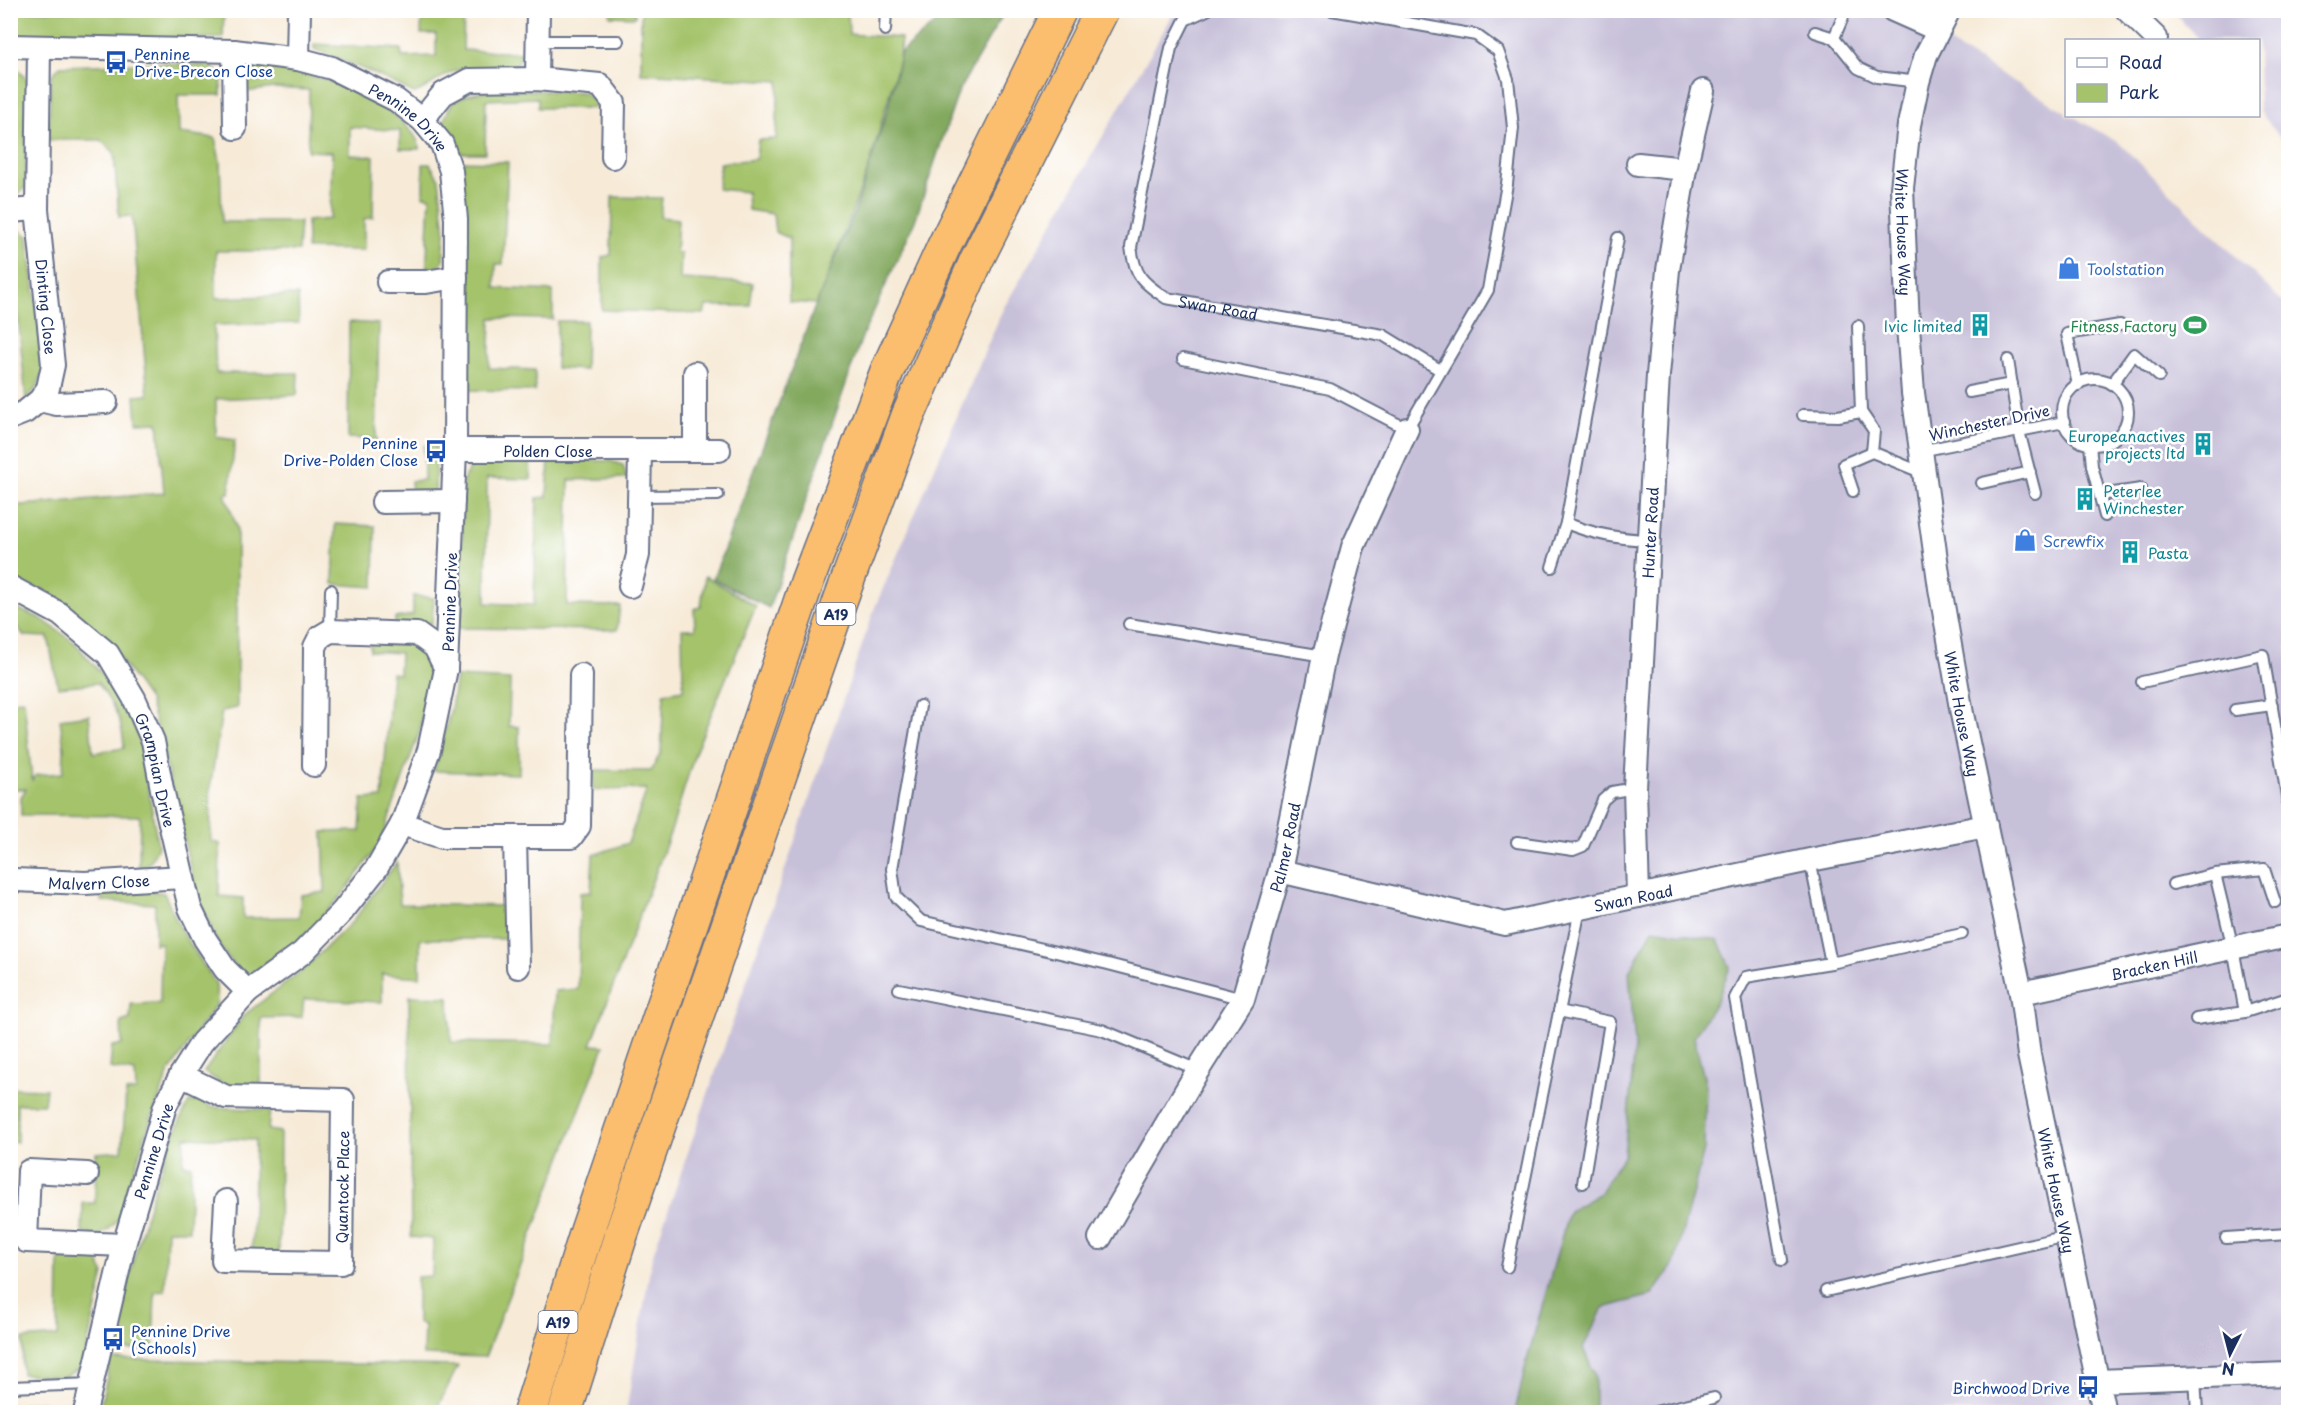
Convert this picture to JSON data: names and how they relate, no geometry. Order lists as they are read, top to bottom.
{
  "streets": {
    "highway": ["A19"],
    "street": [
      "Pennine Drive",
      "White House Way",
      "Dinting Close",
      "Swan Road",
      "Polden Close",
      "Hunter Road",
      "Grampian Drive",
      "Palmer Road",
      "Malvern Close",
      "Bracken Hill",
      "Quantock Place"
    ],
    "lane": ["Winchester Drive"]
  },
  "crossings": [
    ["Pennine Drive", "Dinting Close"],
    ["Pennine Drive", "Polden Close"],
    ["Pennine Drive", "Grampian Drive"],
    ["Pennine Drive", "Quantock Place"],
    ["White House Way", "Swan Road"],
    ["White House Way", "Winchester Drive"],
    ["White House Way", "Bracken Hill"],
    ["Swan Road", "Hunter Road"],
    ["Swan Road", "Palmer Road"],
    ["Grampian Drive", "Malvern Close"]
  ],
  "places": {
    "bus stop": [
      "Pennine Drive-Brecon Close",
      "Pennine Drive-Polden Close",
      "Pennine Drive (Schools)",
      "Birchwood Drive"
    ],
    "shop": ["Toolstation", "Screwfix"],
    "building": [
      "Ivic limited",
      "Europeanactives projects ltd",
      "Peterlee Winchester",
      "Pasta"
    ],
    "sports": ["Fitness Factory"]
  },
  "legend": ["Road", "Park"],
  "north": "bottom"
}
